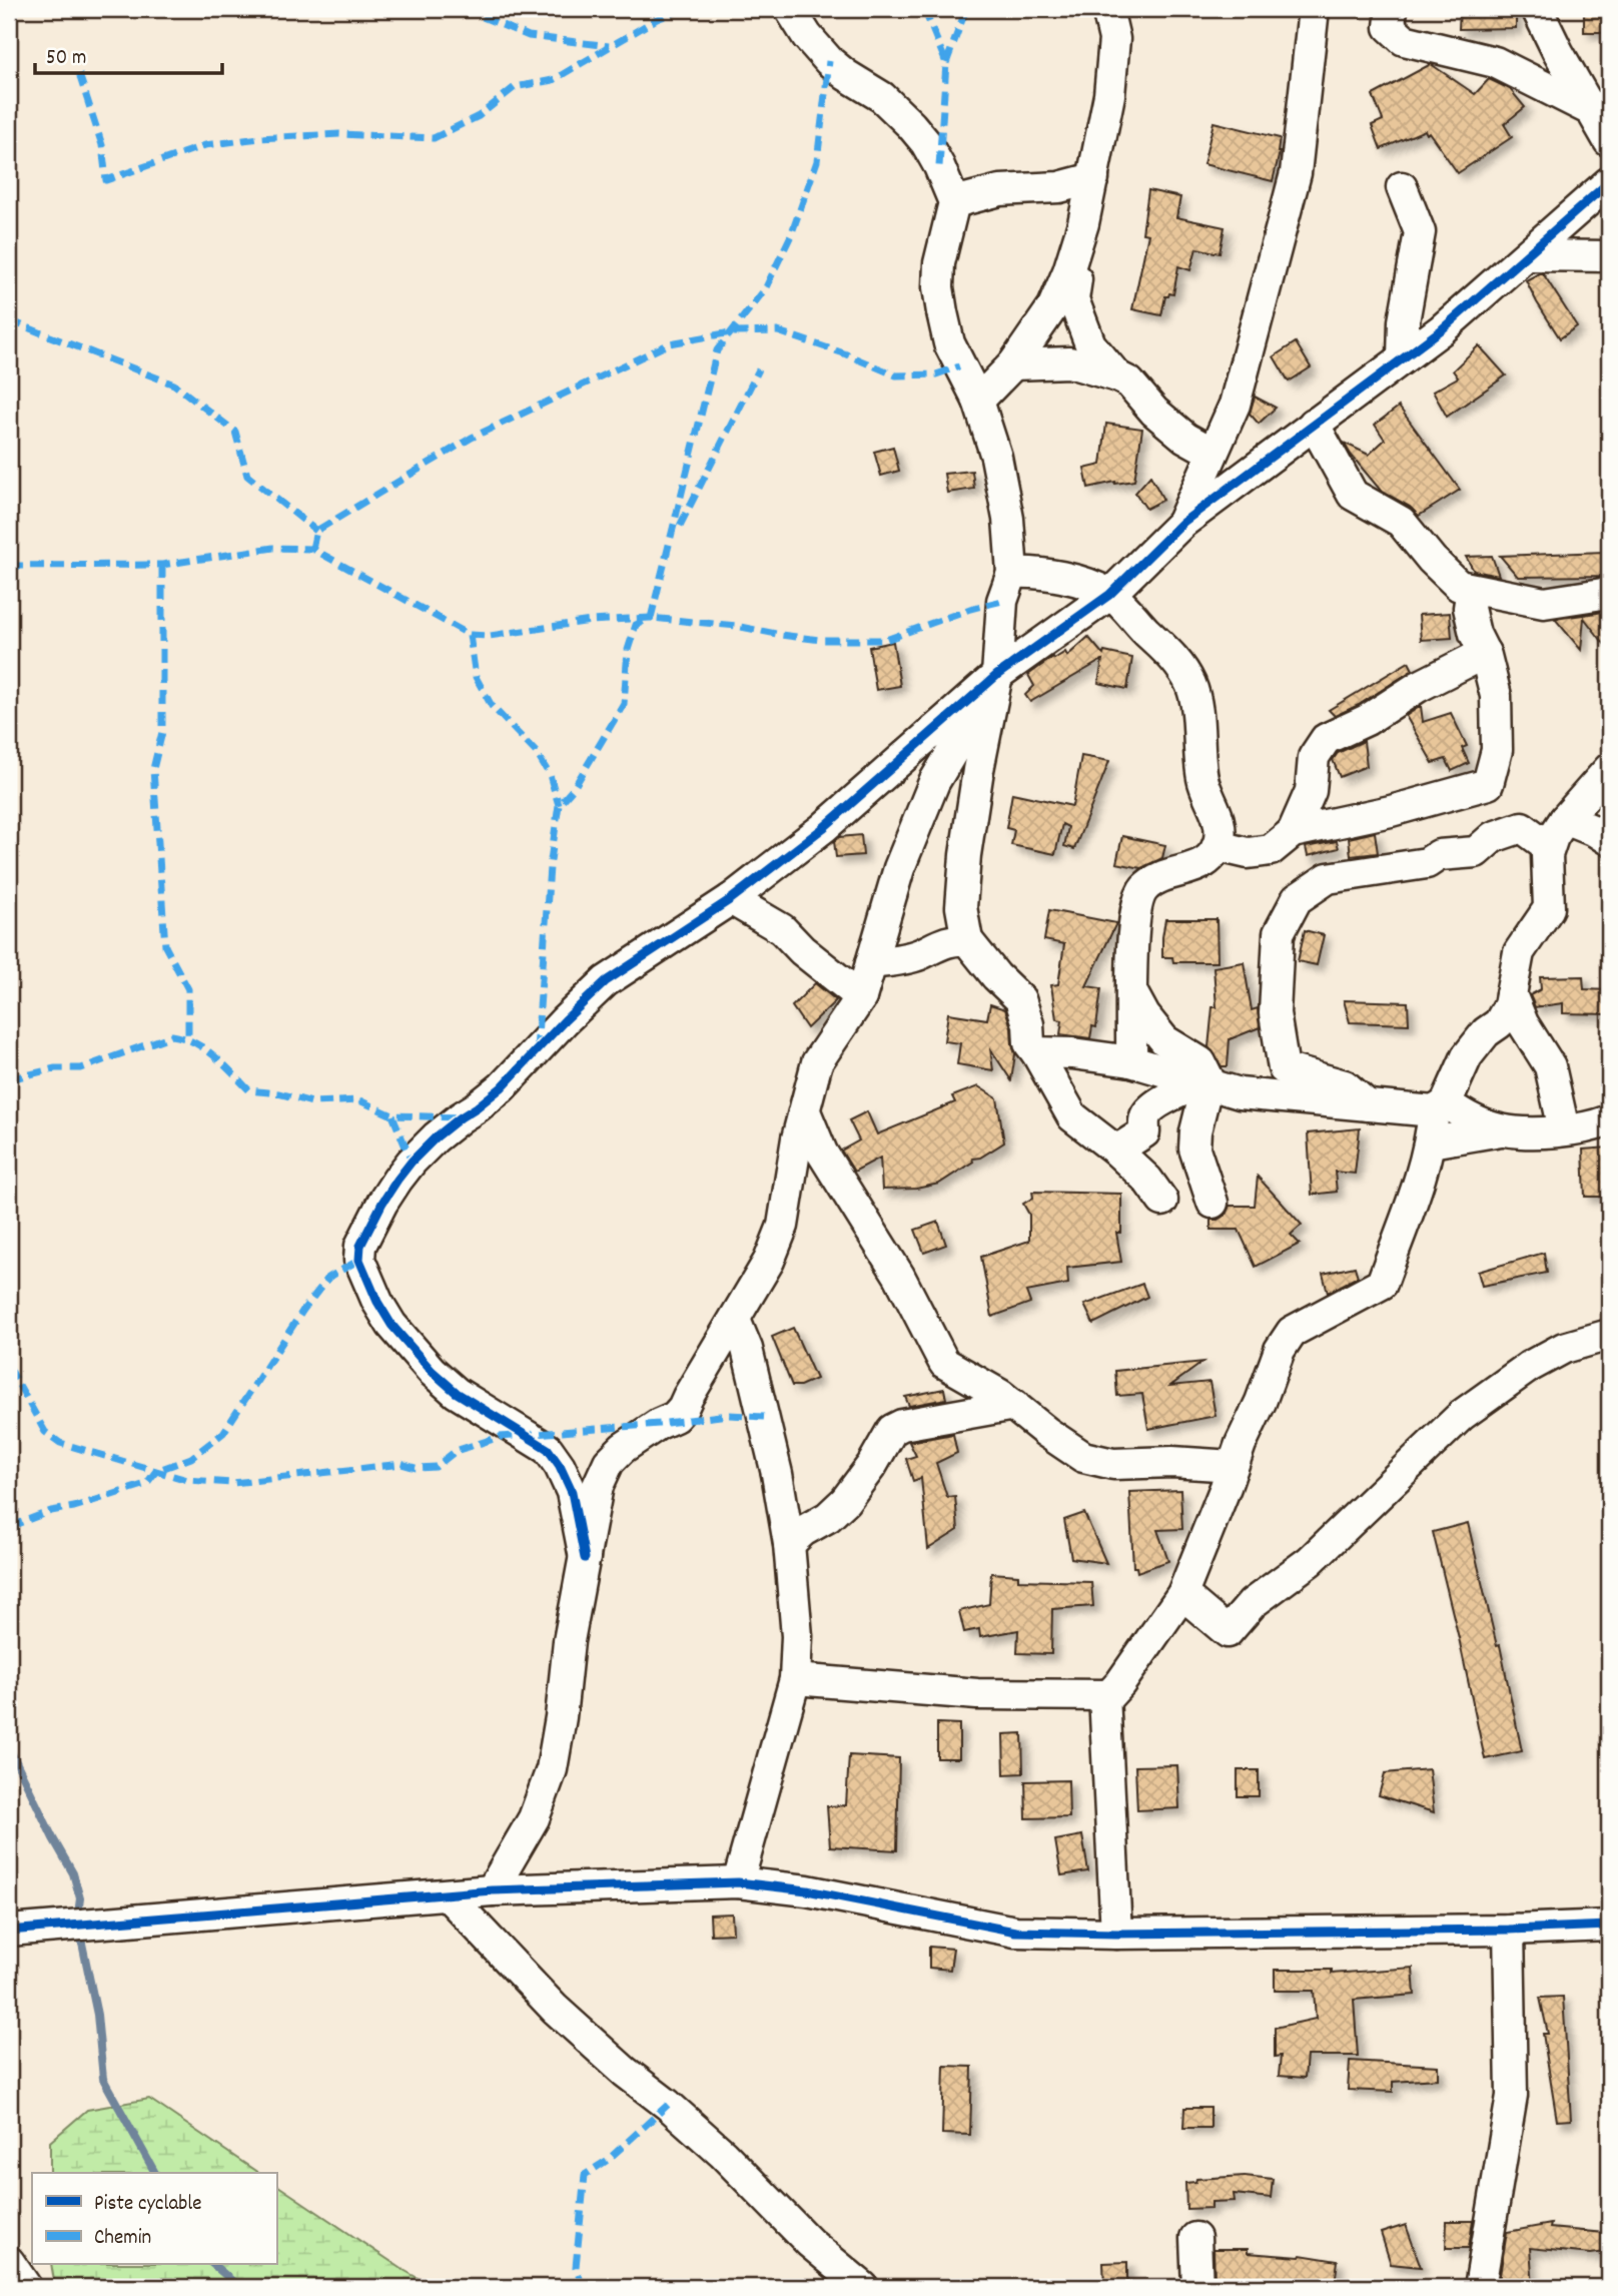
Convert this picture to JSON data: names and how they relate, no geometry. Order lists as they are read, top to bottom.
{
  "legend": ["Piste cyclable", "Chemin"],
  "scale_bar": "50 m"
}
